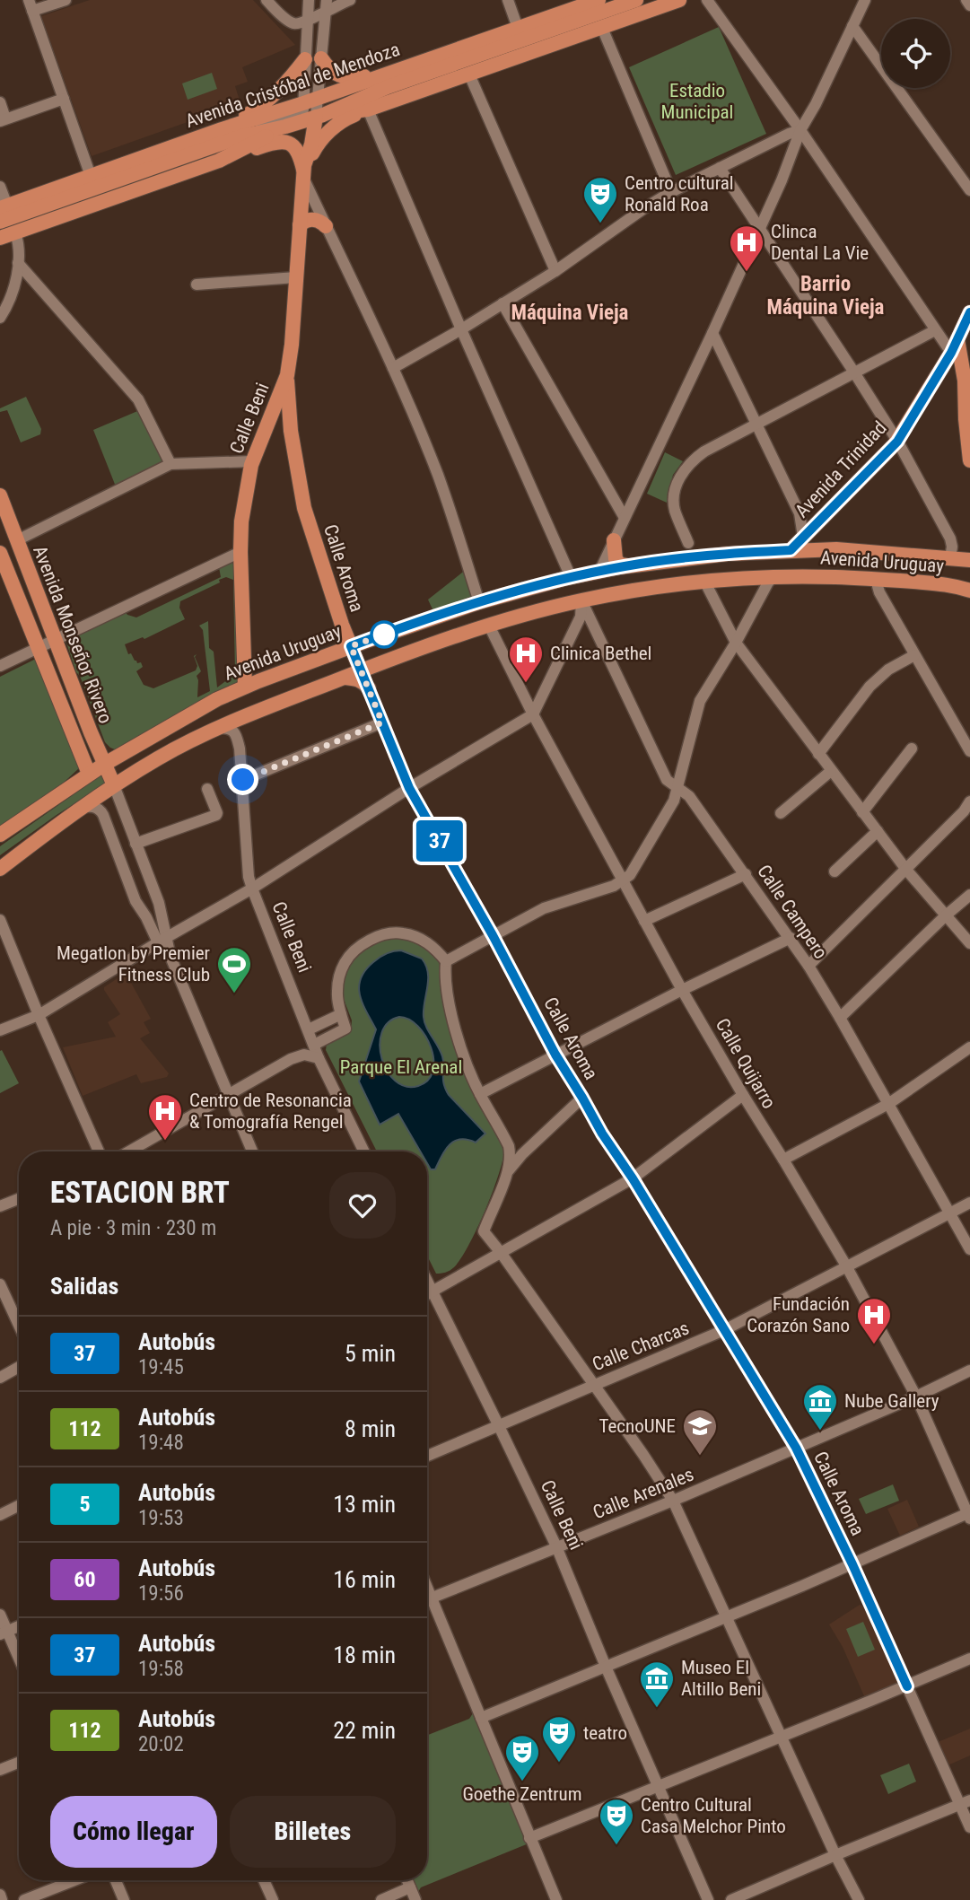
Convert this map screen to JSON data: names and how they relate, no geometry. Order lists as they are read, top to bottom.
{
  "streets": {
    "main road": [
      "Avenida Cristóbal de Mendoza",
      "Calle Beni",
      "Avenida Trinidad",
      "Avenida Uruguay",
      "Calle Aroma",
      "Avenida Monseñor Rivero"
    ],
    "street": [
      "Calle Campero",
      "Calle Quijarro",
      "Calle Charcas",
      "Calle Arenales"
    ]
  },
  "crossings": [
    ["Avenida Cristóbal de Mendoza", "Calle Beni"],
    ["Calle Beni", "Avenida Uruguay"],
    ["Calle Beni", "Calle Aroma"],
    ["Calle Beni", "Calle Charcas"],
    ["Calle Beni", "Calle Arenales"],
    ["Avenida Trinidad", "Avenida Uruguay"],
    ["Avenida Uruguay", "Calle Aroma"],
    ["Avenida Uruguay", "Avenida Monseñor Rivero"],
    ["Avenida Uruguay", "Calle Campero"],
    ["Avenida Uruguay", "Calle Quijarro"],
    ["Calle Aroma", "Calle Charcas"],
    ["Calle Aroma", "Calle Arenales"],
    ["Calle Campero", "Calle Charcas"],
    ["Calle Quijarro", "Calle Charcas"],
    ["Calle Quijarro", "Calle Arenales"]
  ],
  "districts": ["Barrio Máquina Vieja", "Máquina Vieja"],
  "parks": ["Estadio Municipal", "Parque El Arenal"],
  "places": {
    "theatre": [
      "Centro cultural Ronald Roa",
      "teatro",
      "Goethe Zentrum",
      "Centro Cultural Casa Melchor Pinto"
    ],
    "hospital": [
      "Clinca Dental La Vie",
      "Clinica Bethel",
      "Centro de Resonancia & Tomografía Rengel",
      "Fundación Corazón Sano"
    ],
    "sports": ["Megatlon by Premier Fitness Club"],
    "museum": ["Nube Gallery", "Museo El Altillo Beni"],
    "school or university": ["TecnoUNE"]
  },
  "lines": ["bus line 37"],
  "page": {
    "on_map": "37",
    "heading": [
      ["ESTACION BRT", "A pie · 3 min · 230 m"],
      "Salidas"
    ],
    "list": [
      {
        "mark": "37",
        "name": "Autobús",
        "note": "19:45",
        "value": "5 min"
      },
      {
        "mark": "112",
        "name": "Autobús",
        "note": "19:48",
        "value": "8 min"
      },
      {
        "mark": "5",
        "name": "Autobús",
        "note": "19:53",
        "value": "13 min"
      },
      {
        "mark": "60",
        "name": "Autobús",
        "note": "19:56",
        "value": "16 min"
      },
      {
        "mark": "37",
        "name": "Autobús",
        "note": "19:58",
        "value": "18 min"
      },
      {
        "mark": "112",
        "name": "Autobús",
        "note": "20:02",
        "value": "22 min"
      }
    ],
    "buttons": ["Cómo llegar", "Billetes"]
  }
}
